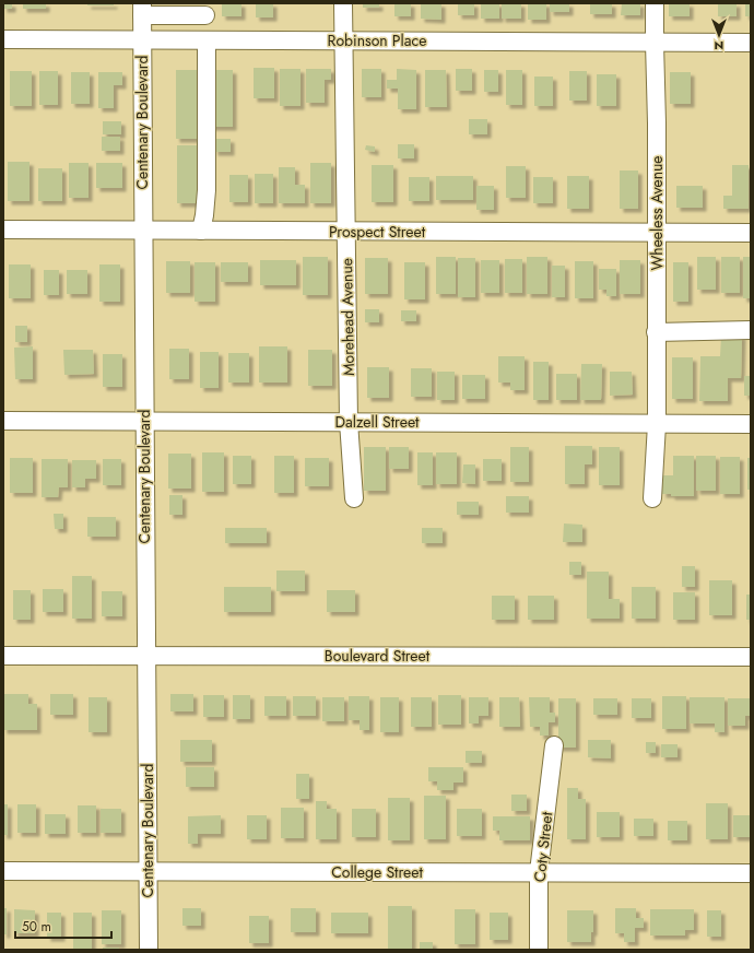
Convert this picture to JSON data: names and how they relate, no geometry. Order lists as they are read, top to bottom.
{
  "streets": {
    "street": [
      "Robinson Place",
      "Centenary Boulevard",
      "Wheeless Avenue",
      "Prospect Street",
      "Morehead Avenue",
      "Dalzell Street",
      "Boulevard Street",
      "Coty Street",
      "College Street"
    ]
  },
  "crossings": [
    ["Robinson Place", "Centenary Boulevard"],
    ["Robinson Place", "Wheeless Avenue"],
    ["Robinson Place", "Morehead Avenue"],
    ["Centenary Boulevard", "Prospect Street"],
    ["Centenary Boulevard", "Dalzell Street"],
    ["Centenary Boulevard", "Boulevard Street"],
    ["Centenary Boulevard", "College Street"],
    ["Wheeless Avenue", "Prospect Street"],
    ["Wheeless Avenue", "Dalzell Street"],
    ["Prospect Street", "Morehead Avenue"],
    ["Morehead Avenue", "Dalzell Street"],
    ["Coty Street", "College Street"]
  ],
  "scale_bar": "50 m",
  "north": "bottom"
}
